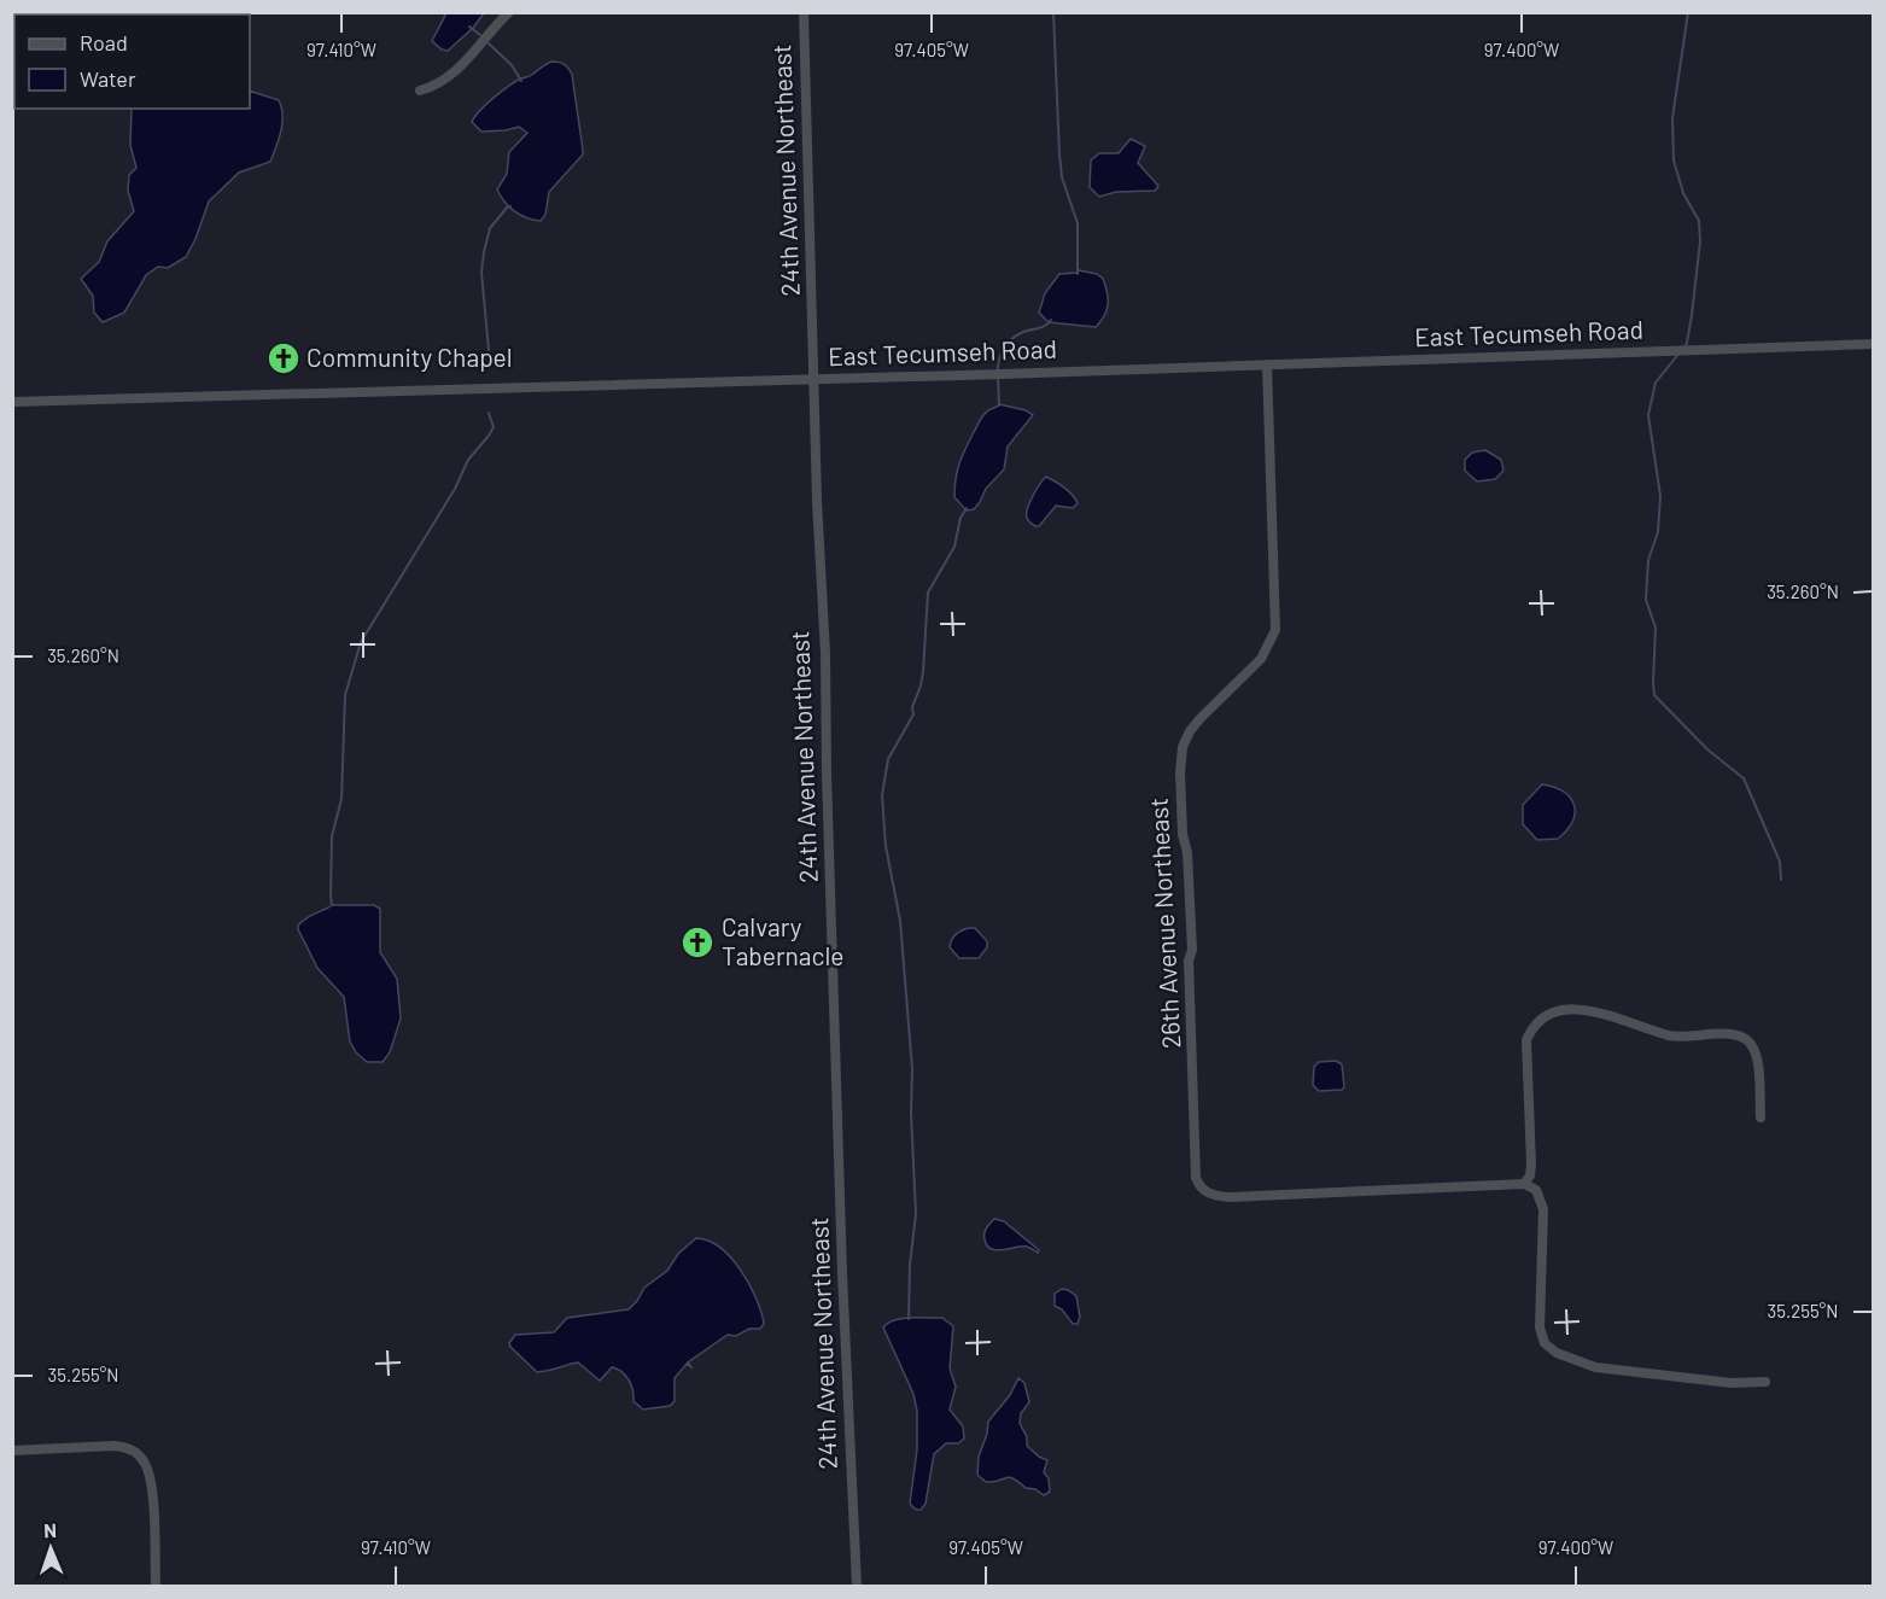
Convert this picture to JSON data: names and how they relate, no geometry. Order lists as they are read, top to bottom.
{
  "streets": {
    "street": ["24th Avenue Northeast", "East Tecumseh Road", "26th Avenue Northeast"]
  },
  "crossings": [
    ["24th Avenue Northeast", "East Tecumseh Road"],
    ["East Tecumseh Road", "26th Avenue Northeast"]
  ],
  "places": {
    "church": ["Community Chapel", "Calvary Tabernacle"]
  },
  "legend": ["Road", "Water"],
  "north": "top",
  "coordinates": [
    "97.410°W",
    "97.405°W",
    "97.400°W",
    "35.260°N",
    "35.255°N"
  ]
}
